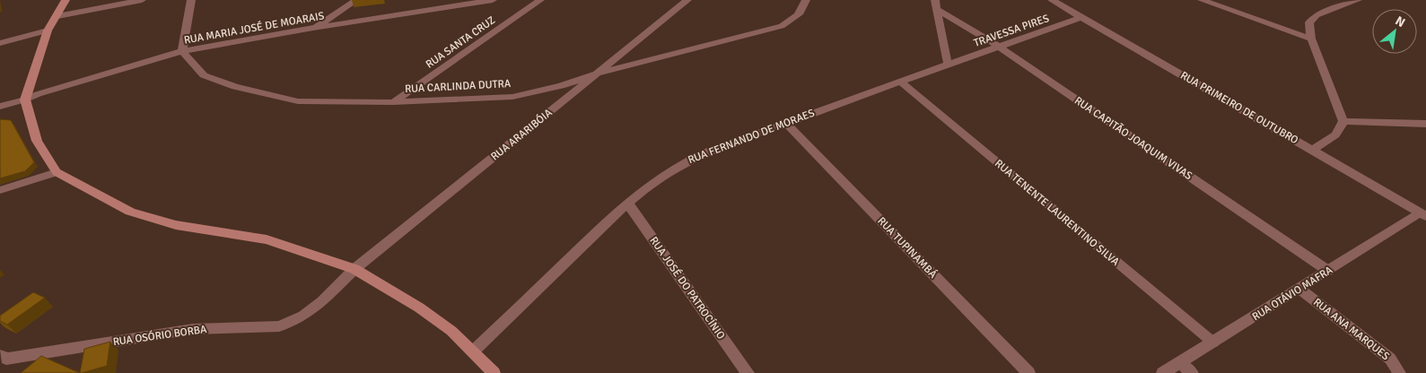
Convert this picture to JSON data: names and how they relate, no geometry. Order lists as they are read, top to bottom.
{
  "streets": {
    "street": [
      "RUA MARIA JOSÉ DE MOARAIS",
      "TRAVESSA PIRES",
      "RUA SANTA CRUZ",
      "RUA CARLINDA DUTRA",
      "RUA PRIMEIRO DE OUTUBRO",
      "RUA ARARIBÓIA",
      "RUA FERNANDO DE MORAES",
      "RUA CAPITÃO JOAQUIM VIVAS",
      "RUA TENENTE LAURENTINO SILVA",
      "RUA TUPINAMBÁ",
      "RUA JOSÉ DO PATROCÍNIO",
      "RUA OTÁVIO MAFRA",
      "RUA ANA MARQUES",
      "RUA OSÓRIO BORBA"
    ]
  },
  "crossings": [
    ["RUA MARIA JOSÉ DE MOARAIS", "RUA CARLINDA DUTRA"],
    ["TRAVESSA PIRES", "RUA PRIMEIRO DE OUTUBRO"],
    ["TRAVESSA PIRES", "RUA FERNANDO DE MORAES"],
    ["TRAVESSA PIRES", "RUA CAPITÃO JOAQUIM VIVAS"],
    ["RUA SANTA CRUZ", "RUA CARLINDA DUTRA"],
    ["RUA CARLINDA DUTRA", "RUA ARARIBÓIA"],
    ["RUA PRIMEIRO DE OUTUBRO", "RUA OTÁVIO MAFRA"],
    ["RUA ARARIBÓIA", "RUA OSÓRIO BORBA"],
    ["RUA FERNANDO DE MORAES", "RUA TENENTE LAURENTINO SILVA"],
    ["RUA FERNANDO DE MORAES", "RUA TUPINAMBÁ"],
    ["RUA FERNANDO DE MORAES", "RUA JOSÉ DO PATROCÍNIO"],
    ["RUA CAPITÃO JOAQUIM VIVAS", "RUA OTÁVIO MAFRA"],
    ["RUA TENENTE LAURENTINO SILVA", "RUA OTÁVIO MAFRA"],
    ["RUA OTÁVIO MAFRA", "RUA ANA MARQUES"]
  ],
  "north": "top right"
}
